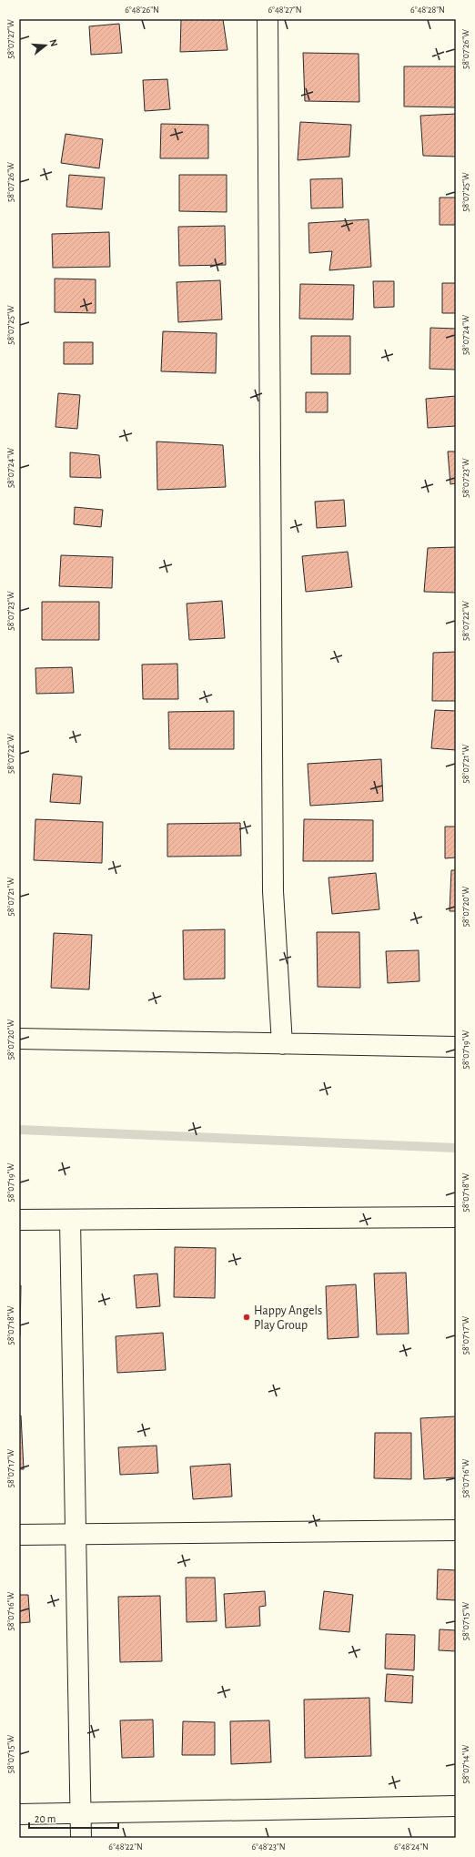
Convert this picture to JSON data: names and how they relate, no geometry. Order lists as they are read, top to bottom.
{
  "places": ["Happy Angels Play Group"],
  "scale_bar": "20 m",
  "north": "right",
  "coordinates": [
    "6°48'26\"N",
    "6°48'27\"N",
    "6°48'28\"N",
    "58°07'27\"W",
    "58°07'26\"W",
    "58°07'25\"W",
    "58°07'24\"W",
    "58°07'23\"W",
    "58°07'22\"W",
    "58°07'21\"W",
    "58°07'20\"W",
    "58°07'19\"W",
    "58°07'18\"W",
    "58°07'17\"W",
    "58°07'16\"W",
    "58°07'15\"W",
    "58°07'14\"W",
    "6°48'22\"N",
    "6°48'23\"N",
    "6°48'24\"N"
  ]
}
